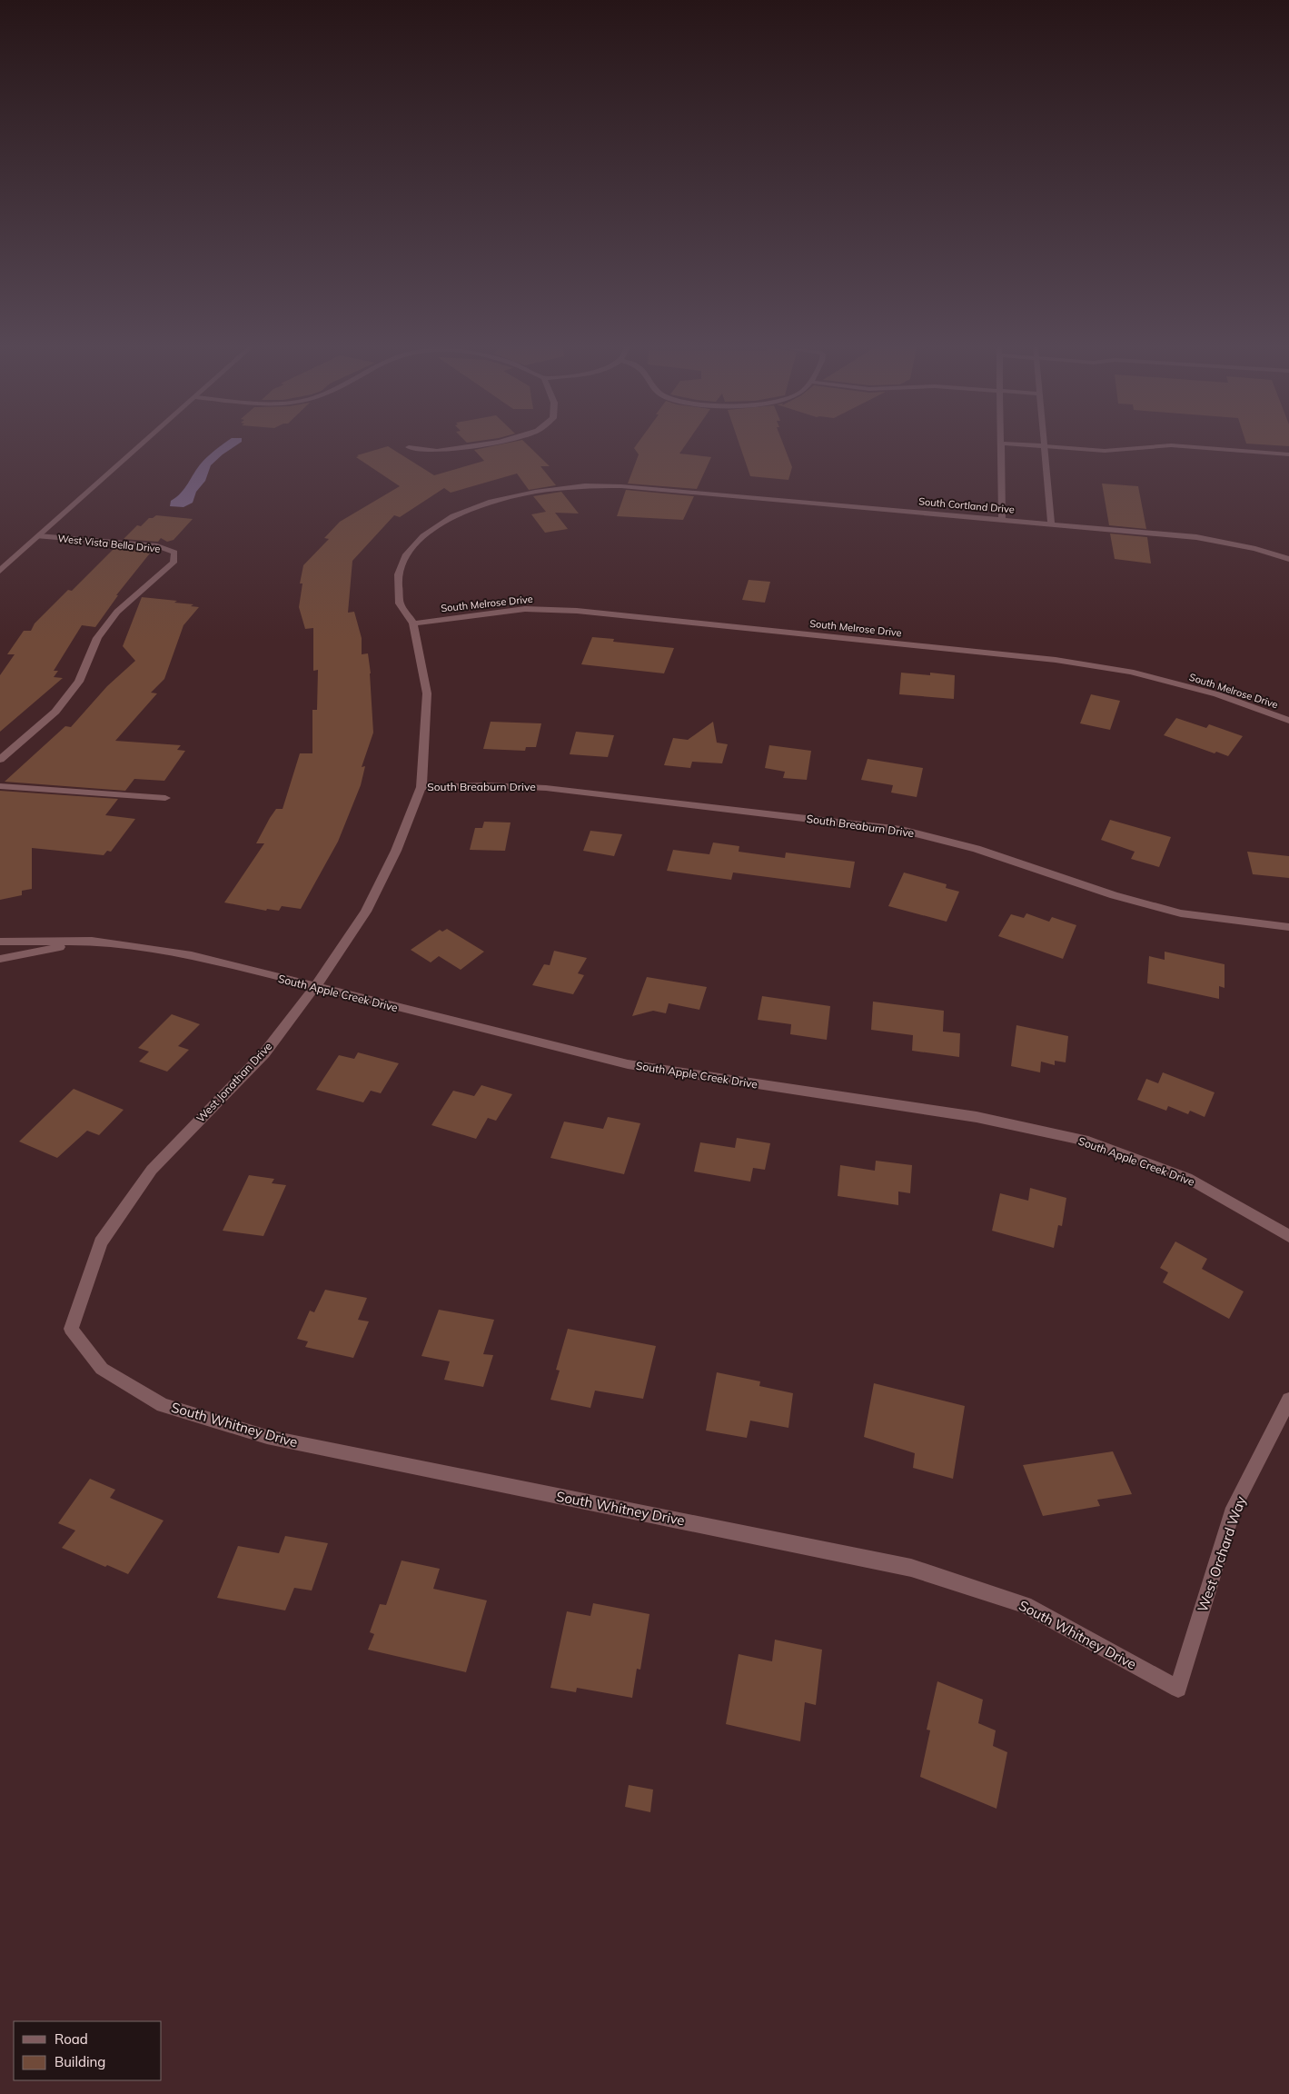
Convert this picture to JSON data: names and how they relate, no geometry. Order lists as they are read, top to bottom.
{
  "streets": {
    "street": [
      "South Cortland Drive",
      "West Vista Bella Drive",
      "South Melrose Drive",
      "South Breaburn Drive",
      "South Apple Creek Drive",
      "West Jonathan Drive",
      "South Whitney Drive",
      "West Orchard Way"
    ]
  },
  "crossings": [
    ["South Cortland Drive", "West Jonathan Drive"],
    ["South Melrose Drive", "West Jonathan Drive"],
    ["South Breaburn Drive", "West Jonathan Drive"],
    ["South Apple Creek Drive", "West Jonathan Drive"],
    ["West Jonathan Drive", "South Whitney Drive"],
    ["South Whitney Drive", "West Orchard Way"]
  ],
  "legend": ["Road", "Building"]
}
